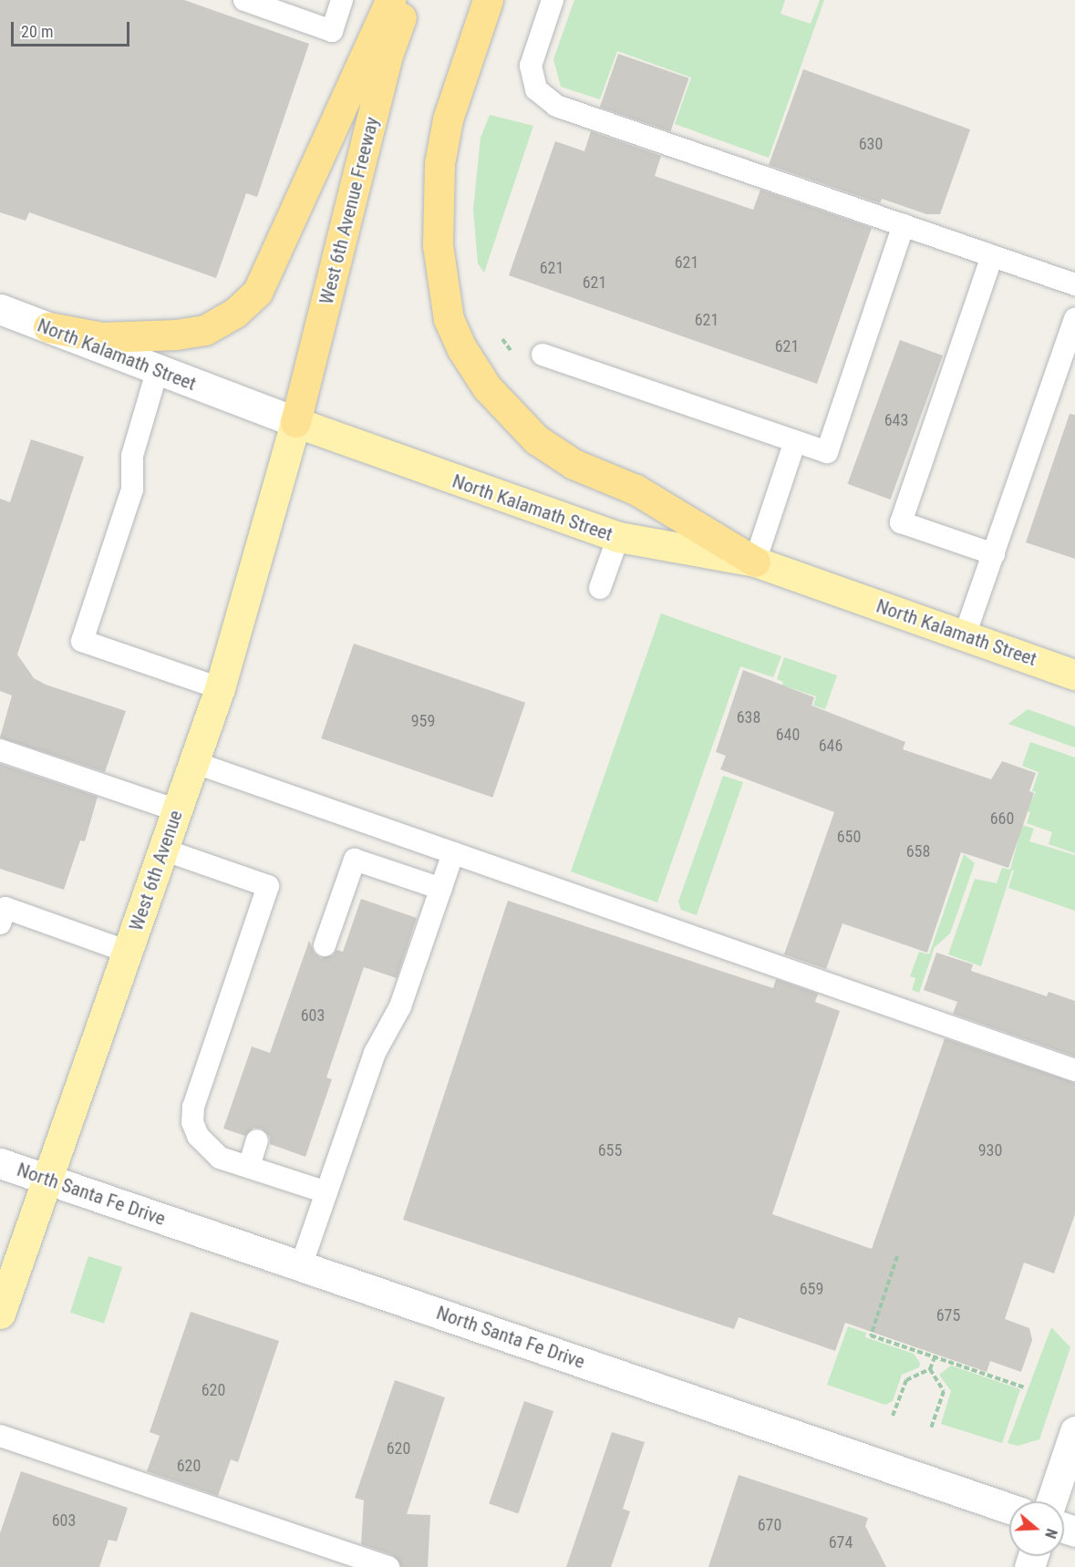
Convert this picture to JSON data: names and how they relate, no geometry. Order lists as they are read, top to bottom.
{
  "streets": {
    "highway": ["West 6th Avenue Freeway"],
    "main road": ["North Kalamath Street", "West 6th Avenue", "North Santa Fe Drive"]
  },
  "crossings": [
    ["West 6th Avenue Freeway", "North Kalamath Street"],
    ["West 6th Avenue Freeway", "West 6th Avenue"],
    ["North Kalamath Street", "West 6th Avenue"],
    ["West 6th Avenue", "North Santa Fe Drive"]
  ],
  "house_numbers": [
    "630",
    "621",
    "621",
    "621",
    "621",
    "621",
    "643",
    "638",
    "959",
    "640",
    "646",
    "660",
    "650",
    "658",
    "603",
    "655",
    "930",
    "659",
    "675",
    "620",
    "620",
    "620",
    "603",
    "670",
    "674"
  ],
  "scale_bar": "20 m",
  "north": "right"
}
